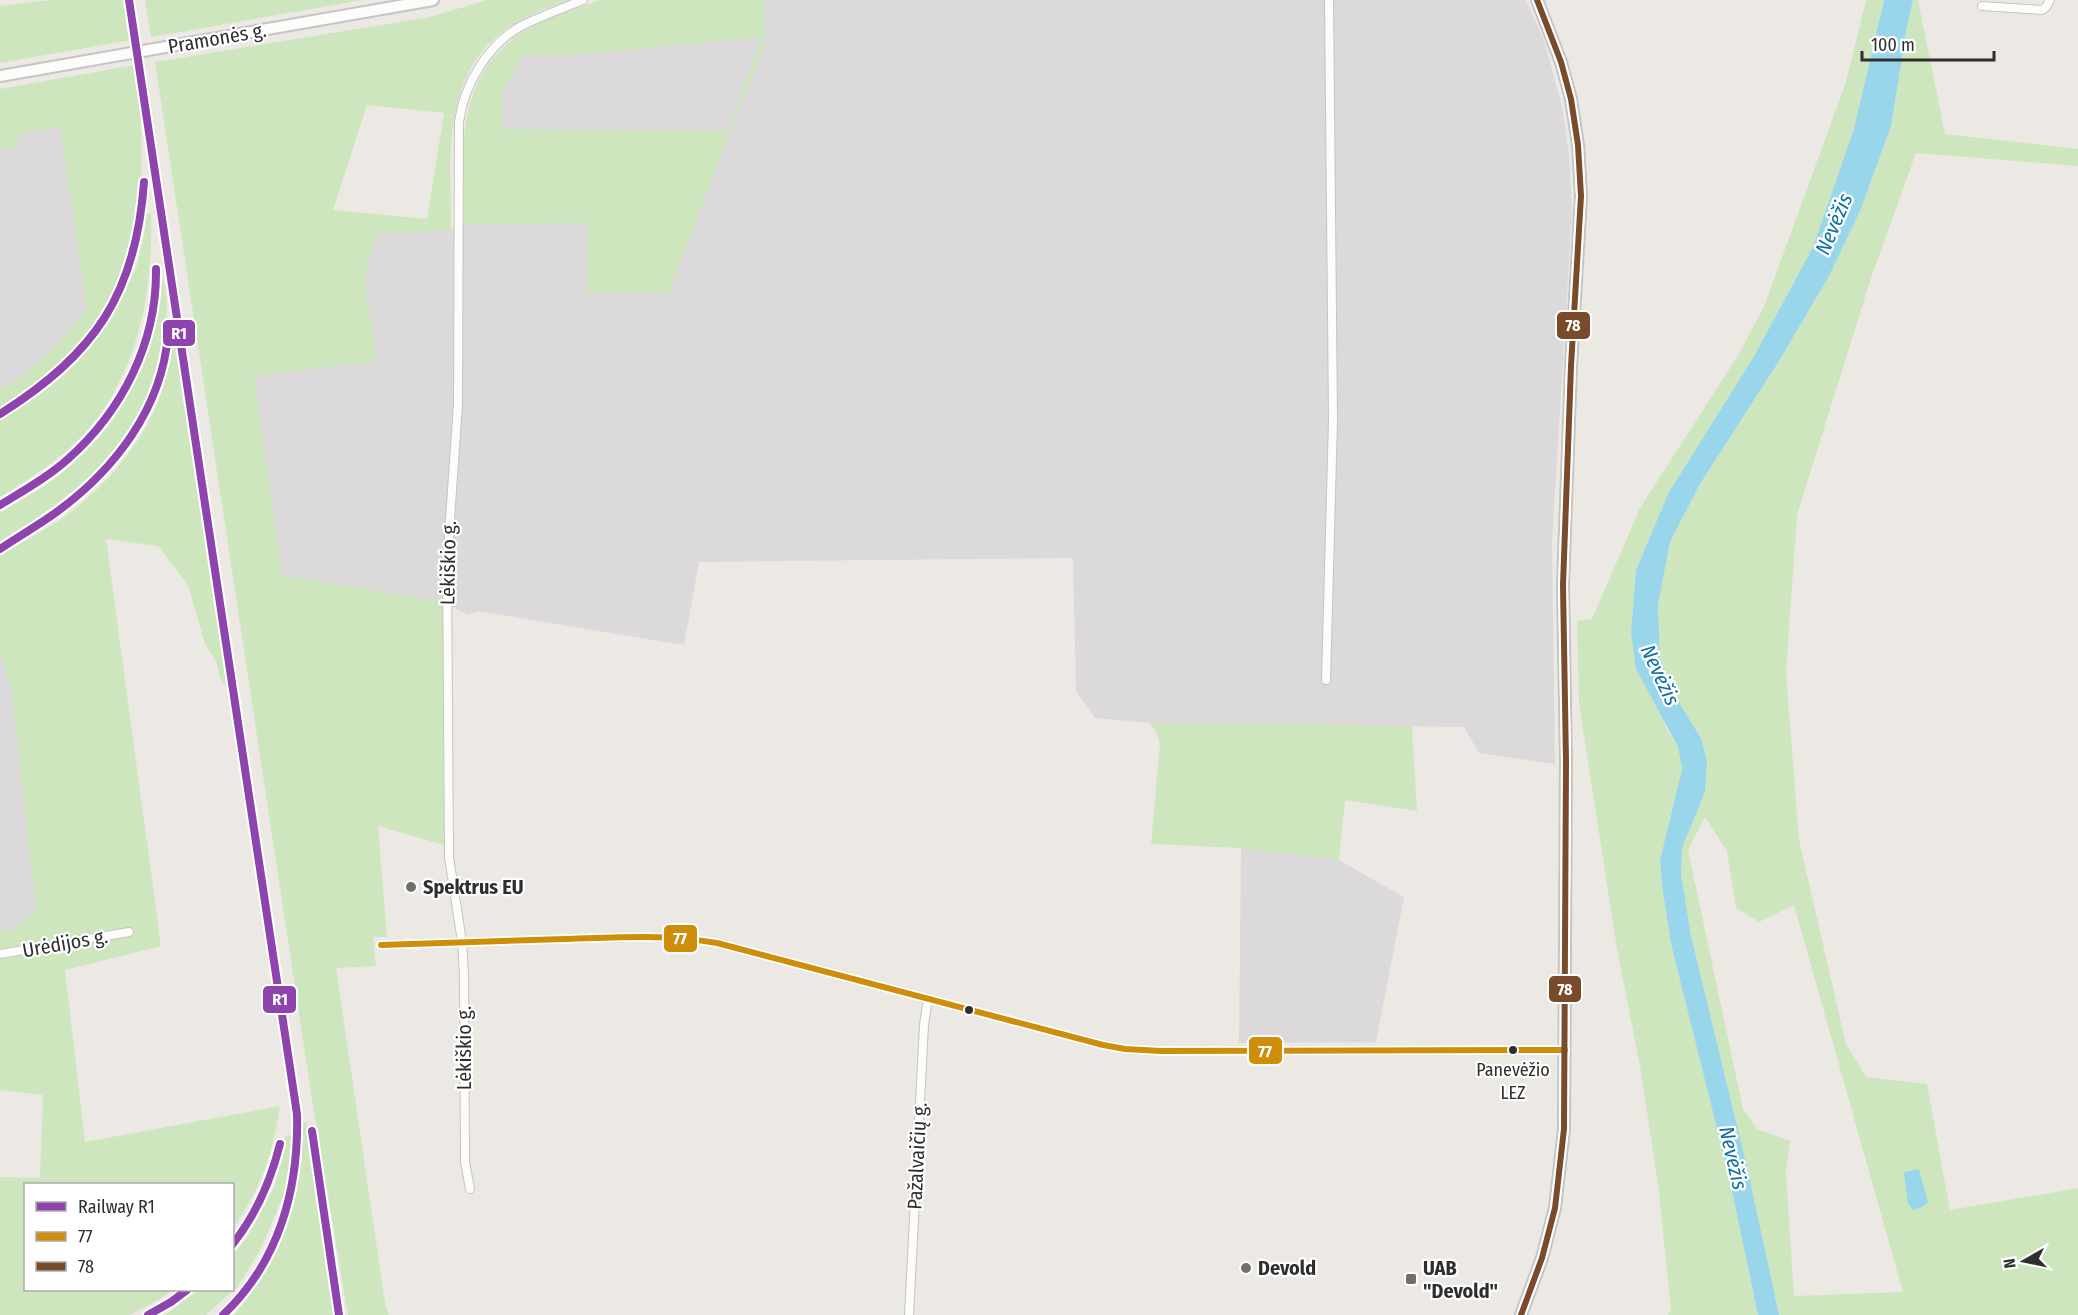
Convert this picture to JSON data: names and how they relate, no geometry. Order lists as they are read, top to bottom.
{
  "streets": {
    "street": [
      "Pramonės g.",
      "Lėkiškio g.",
      "Urėdijos g.",
      "Pažalvaičių g."
    ]
  },
  "water": ["Nevėžis"],
  "places": {
    "other": ["Spektrus EU", "Panevėžio LEZ", "Devold"],
    "transit": ["UAB \"Devold\""]
  },
  "lines": ["rail line R1", "transit line 78", "transit line 77"],
  "legend": ["Railway R1", "77", "78"],
  "scale_bar": "100 m",
  "north": "left"
}
